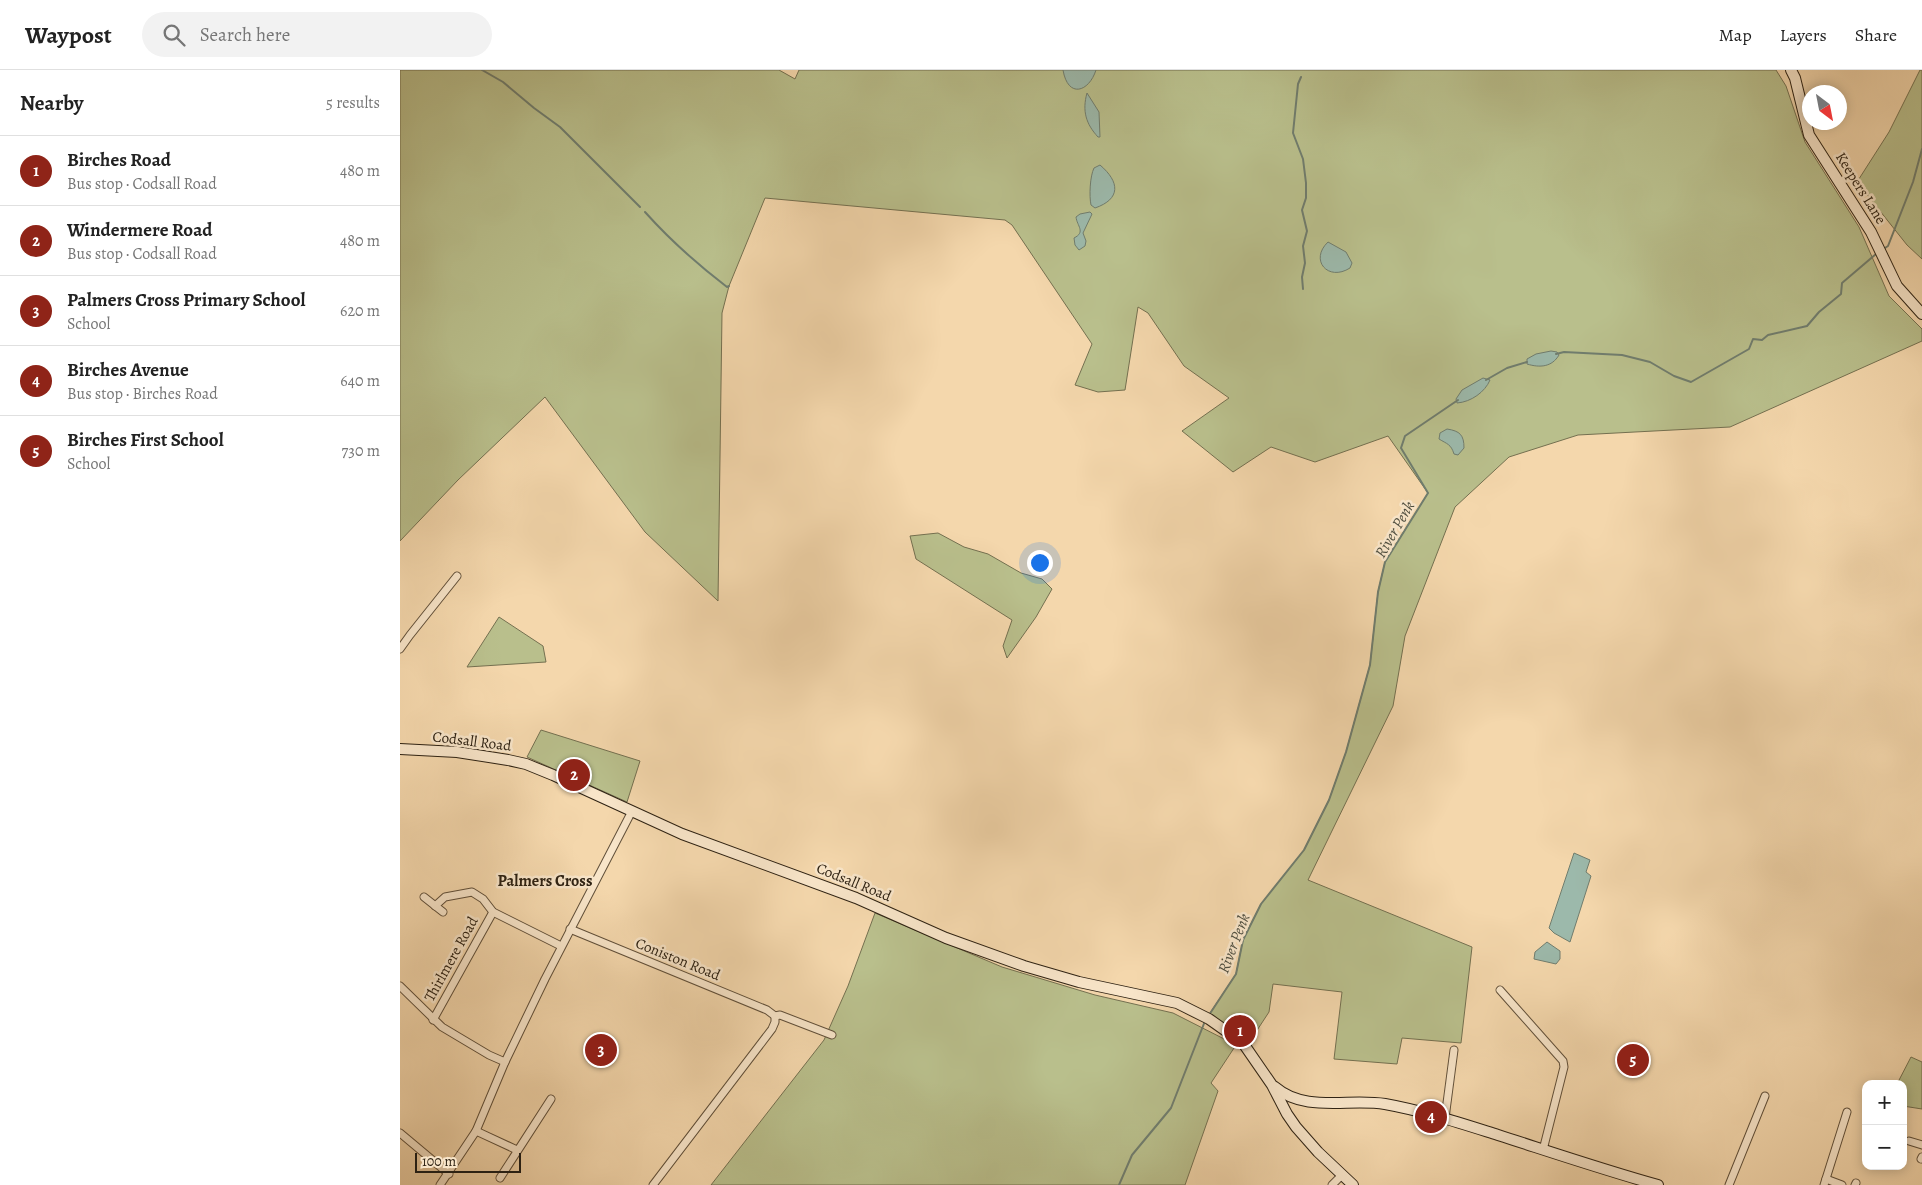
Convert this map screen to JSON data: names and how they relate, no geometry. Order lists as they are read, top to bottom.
{
  "streets": {
    "street": [
      "Keepers Lane",
      "Codsall Road",
      "Thirlmere Road",
      "Coniston Road"
    ]
  },
  "districts": ["Palmers Cross"],
  "water": ["River Penk"],
  "scale_bar": "100 m",
  "north": "bottom right",
  "page": {
    "header": "Waypost",
    "search": "Search here",
    "nav": ["Map", "Layers", "Share"],
    "heading": ["Nearby", "5 results"],
    "list": [
      {
        "mark": "1",
        "name": "Birches Road",
        "note": "Bus stop · Codsall Road",
        "value": "480 m"
      },
      {
        "mark": "2",
        "name": "Windermere Road",
        "note": "Bus stop · Codsall Road",
        "value": "480 m"
      },
      {
        "mark": "3",
        "name": "Palmers Cross Primary School",
        "note": "School",
        "value": "620 m"
      },
      {
        "mark": "4",
        "name": "Birches Avenue",
        "note": "Bus stop · Birches Road",
        "value": "640 m"
      },
      {
        "mark": "5",
        "name": "Birches First School",
        "note": "School",
        "value": "730 m"
      }
    ],
    "pins": [
      "2",
      "1",
      "3",
      "5",
      "4"
    ],
    "map_buttons": ["+", "−"],
    "scale": "100 m"
  }
}
